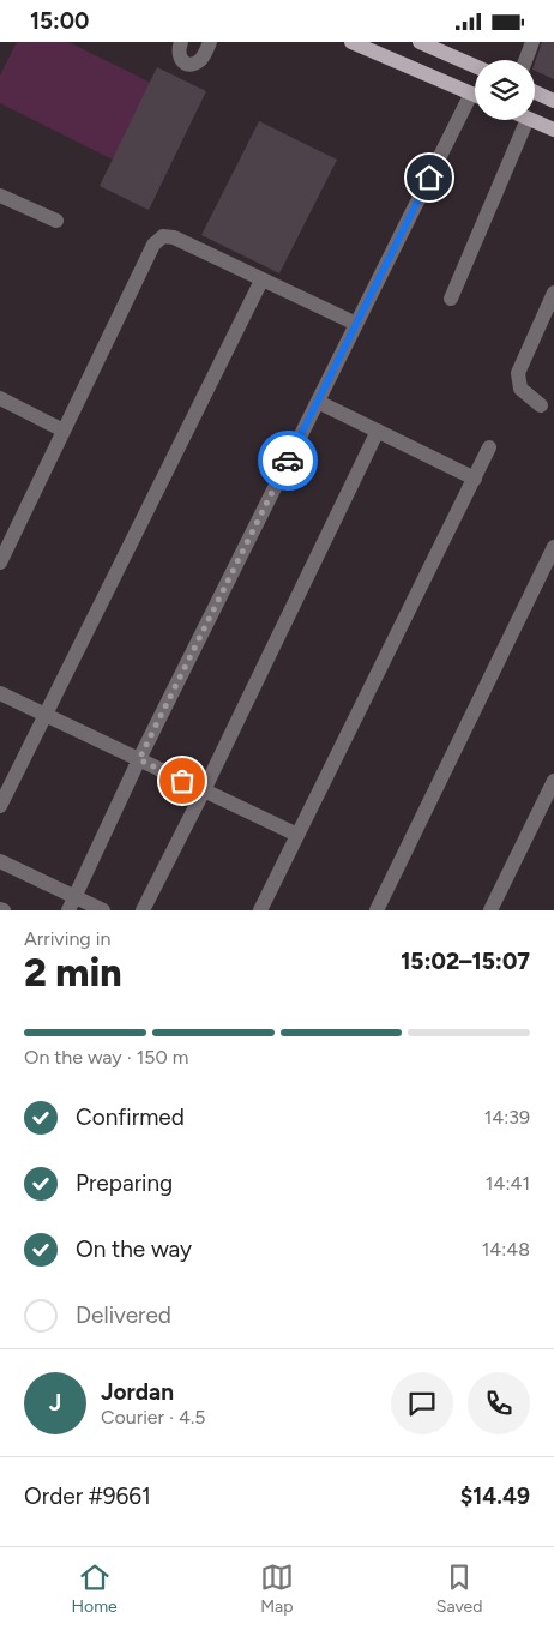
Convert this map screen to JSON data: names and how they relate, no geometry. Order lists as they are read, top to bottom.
{
  "page": {
    "status": "15:00",
    "heading": ["2 min", "Arriving in", "15:02–15:07"],
    "panel": [
      "Jordan",
      "Courier · 4.5",
      "Order #9661",
      "$14.49"
    ],
    "bar": "On the way · 150 m",
    "list": [
      ["Confirmed", "14:39"],
      ["Preparing", "14:41"],
      ["On the way", "14:48"],
      "Delivered"
    ],
    "round": "J",
    "tabs": ["Home", "Map", "Saved"]
  }
}
